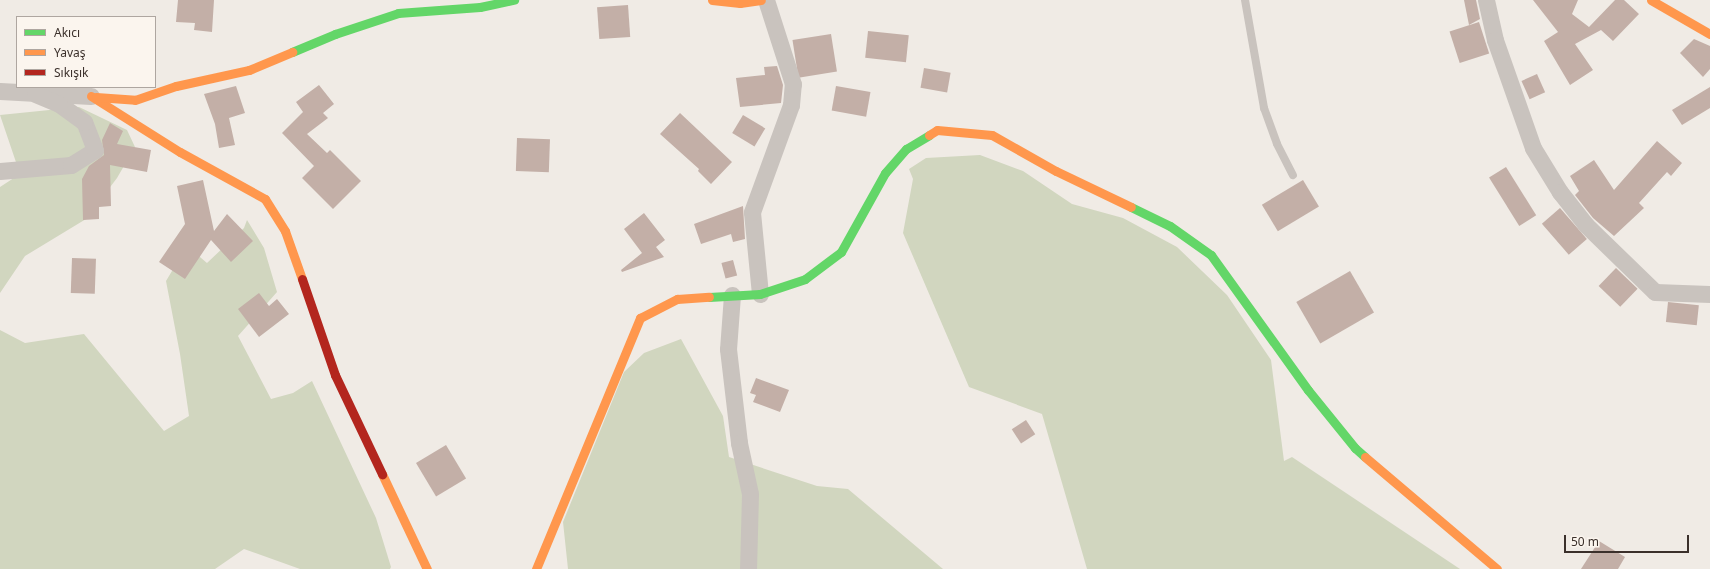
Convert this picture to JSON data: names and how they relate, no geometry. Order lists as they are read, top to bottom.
{
  "legend": ["Akıcı", "Yavaş", "Sıkışık"],
  "scale_bar": "50 m"
}
